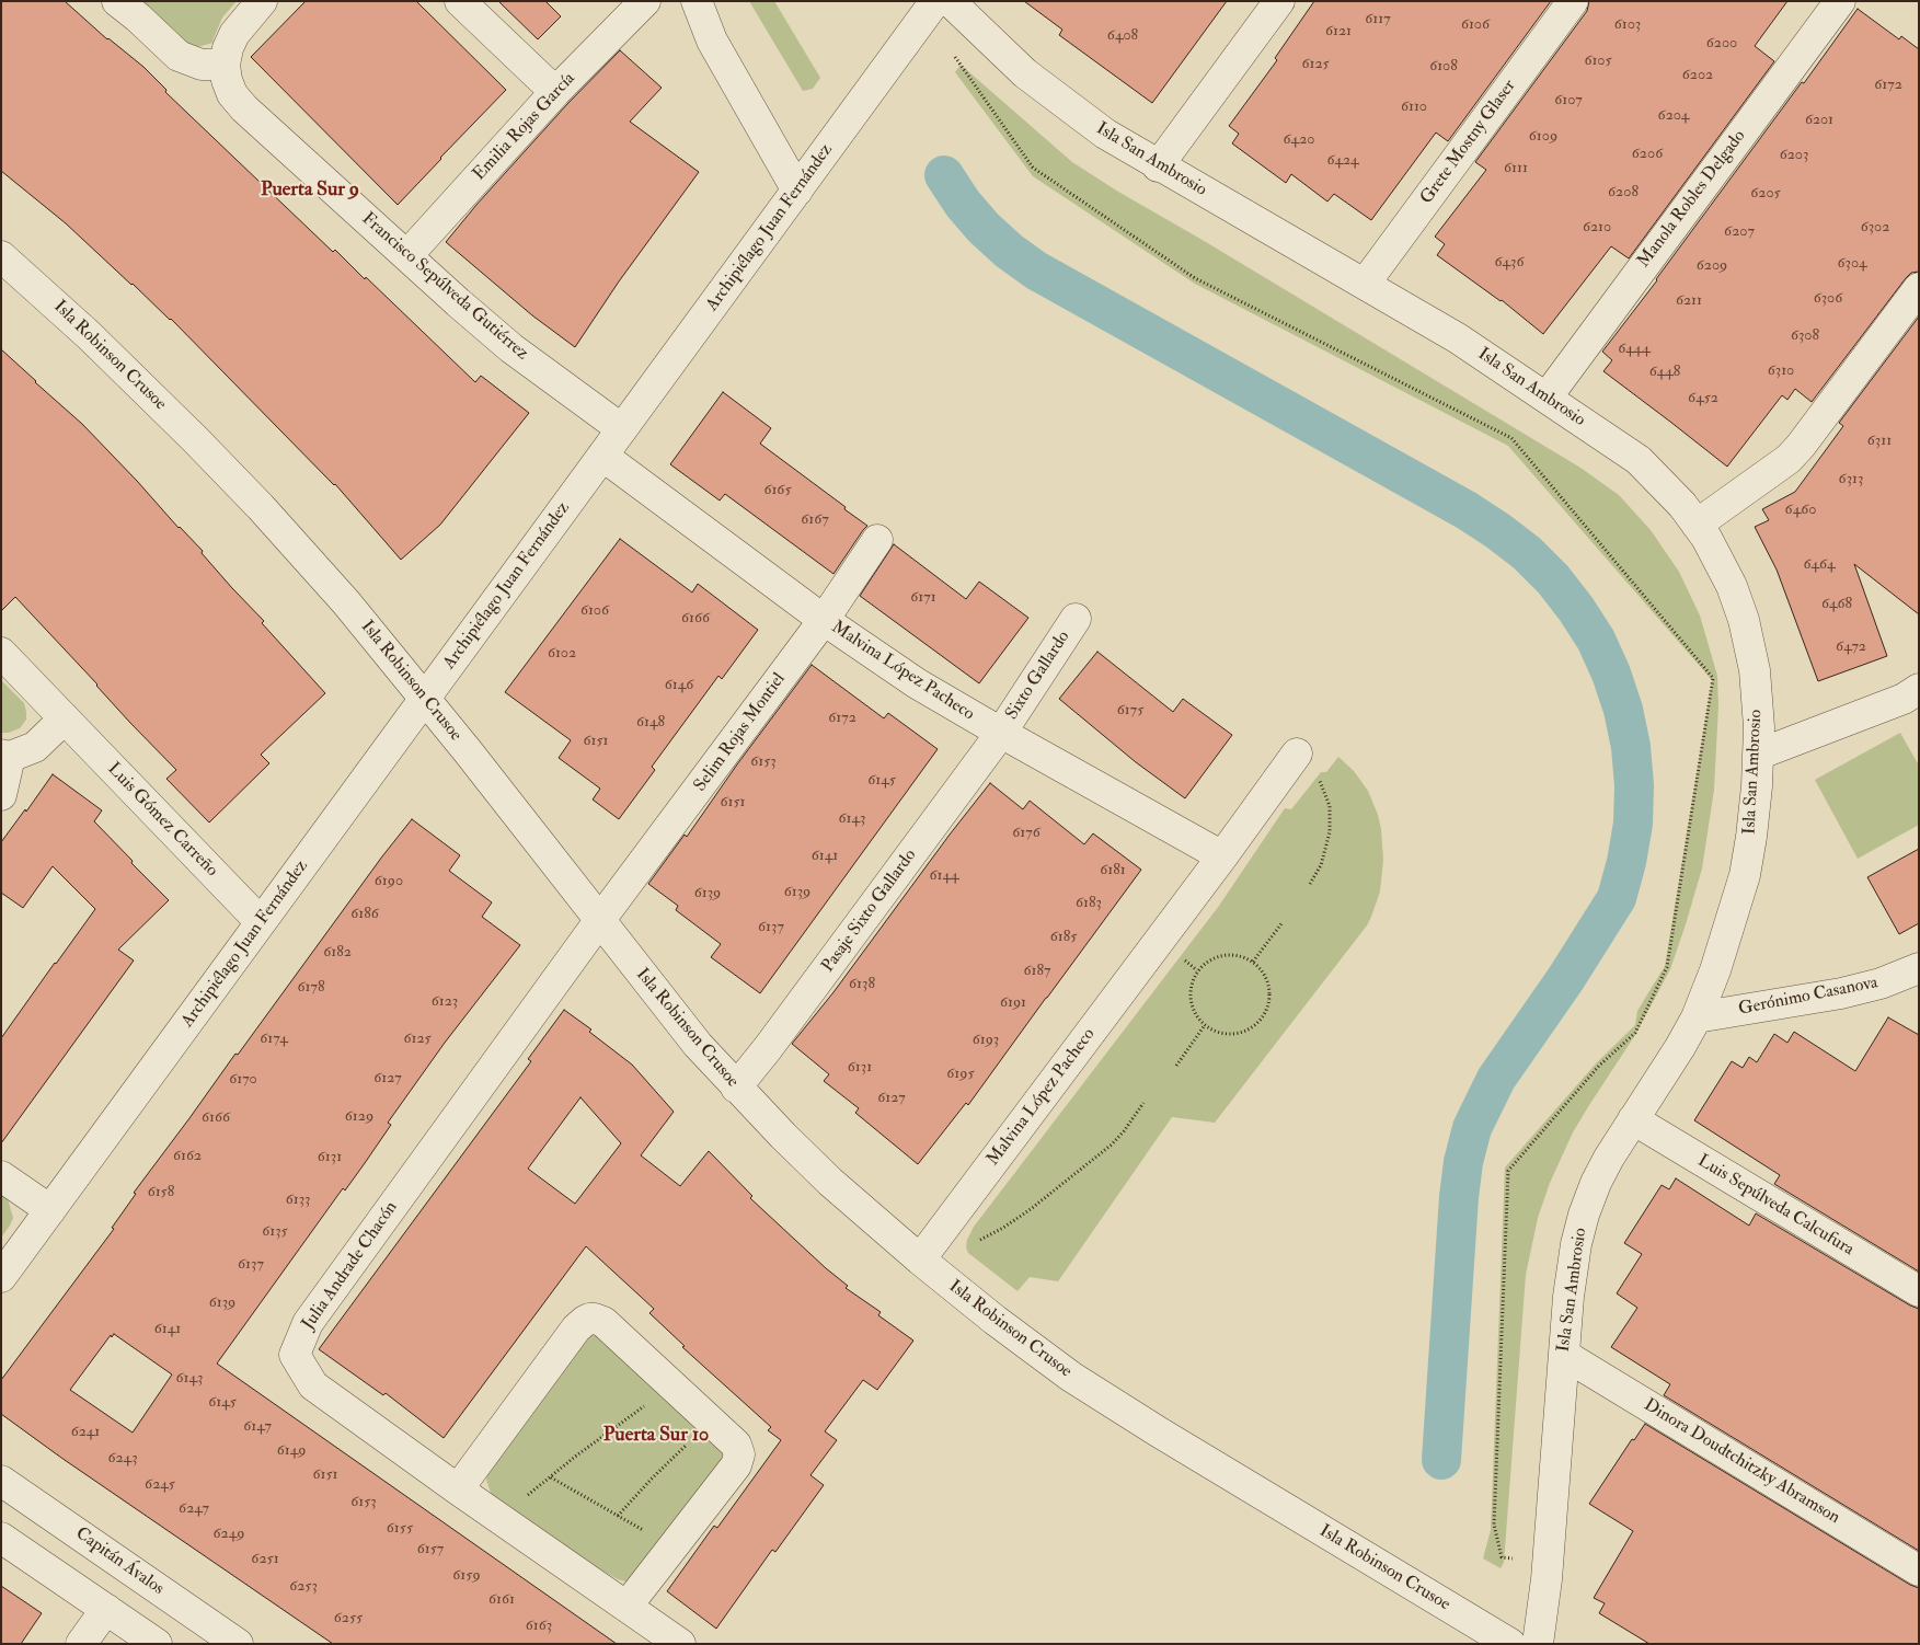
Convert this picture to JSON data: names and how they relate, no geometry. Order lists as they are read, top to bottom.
{
  "streets": {
    "street": [
      "Emilia Rojas García",
      "Grete Mostny Glaser",
      "Isla San Ambrosio",
      "Manola Robles Delgado",
      "Archipiélago Juan Fernández",
      "Francisco Sepúlveda Gutiérrez",
      "Isla Robinson Crusoe",
      "Malvina López Pacheco",
      "Sixto Gallardo",
      "Selim Rojas Montiel",
      "Luis Gómez Carreño",
      "Pasaje Sixto Gallardo",
      "Gerónimo Casanova",
      "Luis Sepúlveda Calcufura",
      "Julia Andrade Chacón",
      "Dinora Doudtchitzky Abramson",
      "Capitán Ávalos"
    ]
  },
  "crossings": [
    ["Emilia Rojas García", "Francisco Sepúlveda Gutiérrez"],
    ["Grete Mostny Glaser", "Isla San Ambrosio"],
    ["Isla San Ambrosio", "Manola Robles Delgado"],
    ["Isla San Ambrosio", "Gerónimo Casanova"],
    ["Isla San Ambrosio", "Luis Sepúlveda Calcufura"],
    ["Isla San Ambrosio", "Dinora Doudtchitzky Abramson"],
    ["Archipiélago Juan Fernández", "Francisco Sepúlveda Gutiérrez"],
    ["Archipiélago Juan Fernández", "Isla Robinson Crusoe"],
    ["Archipiélago Juan Fernández", "Malvina López Pacheco"],
    ["Archipiélago Juan Fernández", "Luis Gómez Carreño"],
    ["Isla Robinson Crusoe", "Malvina López Pacheco"],
    ["Isla Robinson Crusoe", "Selim Rojas Montiel"],
    ["Isla Robinson Crusoe", "Pasaje Sixto Gallardo"],
    ["Isla Robinson Crusoe", "Julia Andrade Chacón"],
    ["Malvina López Pacheco", "Sixto Gallardo"],
    ["Malvina López Pacheco", "Selim Rojas Montiel"],
    ["Malvina López Pacheco", "Pasaje Sixto Gallardo"],
    ["Sixto Gallardo", "Pasaje Sixto Gallardo"],
    ["Selim Rojas Montiel", "Julia Andrade Chacón"]
  ],
  "districts": ["Puerta Sur 9", "Puerta Sur 10"],
  "house_numbers": [
    "6117",
    "6106",
    "6103",
    "6121",
    "6408",
    "6200",
    "6105",
    "6125",
    "6108",
    "6202",
    "6172",
    "6107",
    "6110",
    "6204",
    "6201",
    "6109",
    "6420",
    "6206",
    "6203",
    "6424",
    "6111",
    "6208",
    "6205",
    "6210",
    "6302",
    "6207",
    "6436",
    "6304",
    "6209",
    "6306",
    "6211",
    "6308",
    "6444",
    "6310",
    "6448",
    "6452",
    "6311",
    "6313",
    "6165",
    "6460",
    "6167",
    "6464",
    "6171",
    "6468",
    "6106",
    "6166",
    "6472",
    "6102",
    "6146",
    "6175",
    "6172",
    "6148",
    "6151",
    "6153",
    "6145",
    "6151",
    "6143",
    "6176",
    "6141",
    "6181",
    "6144",
    "6190",
    "6139",
    "6139",
    "6183",
    "6186",
    "6137",
    "6185",
    "6182",
    "6187",
    "6138",
    "6178",
    "6123",
    "6191",
    "6174",
    "6125",
    "6193",
    "6131",
    "6195",
    "6127",
    "6170",
    "6127",
    "6129",
    "6166",
    "6162",
    "6131",
    "6158",
    "6133",
    "6135",
    "6137",
    "6139",
    "6141",
    "6143",
    "6145",
    "6147",
    "6241",
    "6149",
    "6243",
    "6151",
    "6245",
    "6153",
    "6247",
    "6155",
    "6249",
    "6157",
    "6251",
    "6159",
    "6253",
    "6161",
    "6255",
    "6163"
  ]
}
